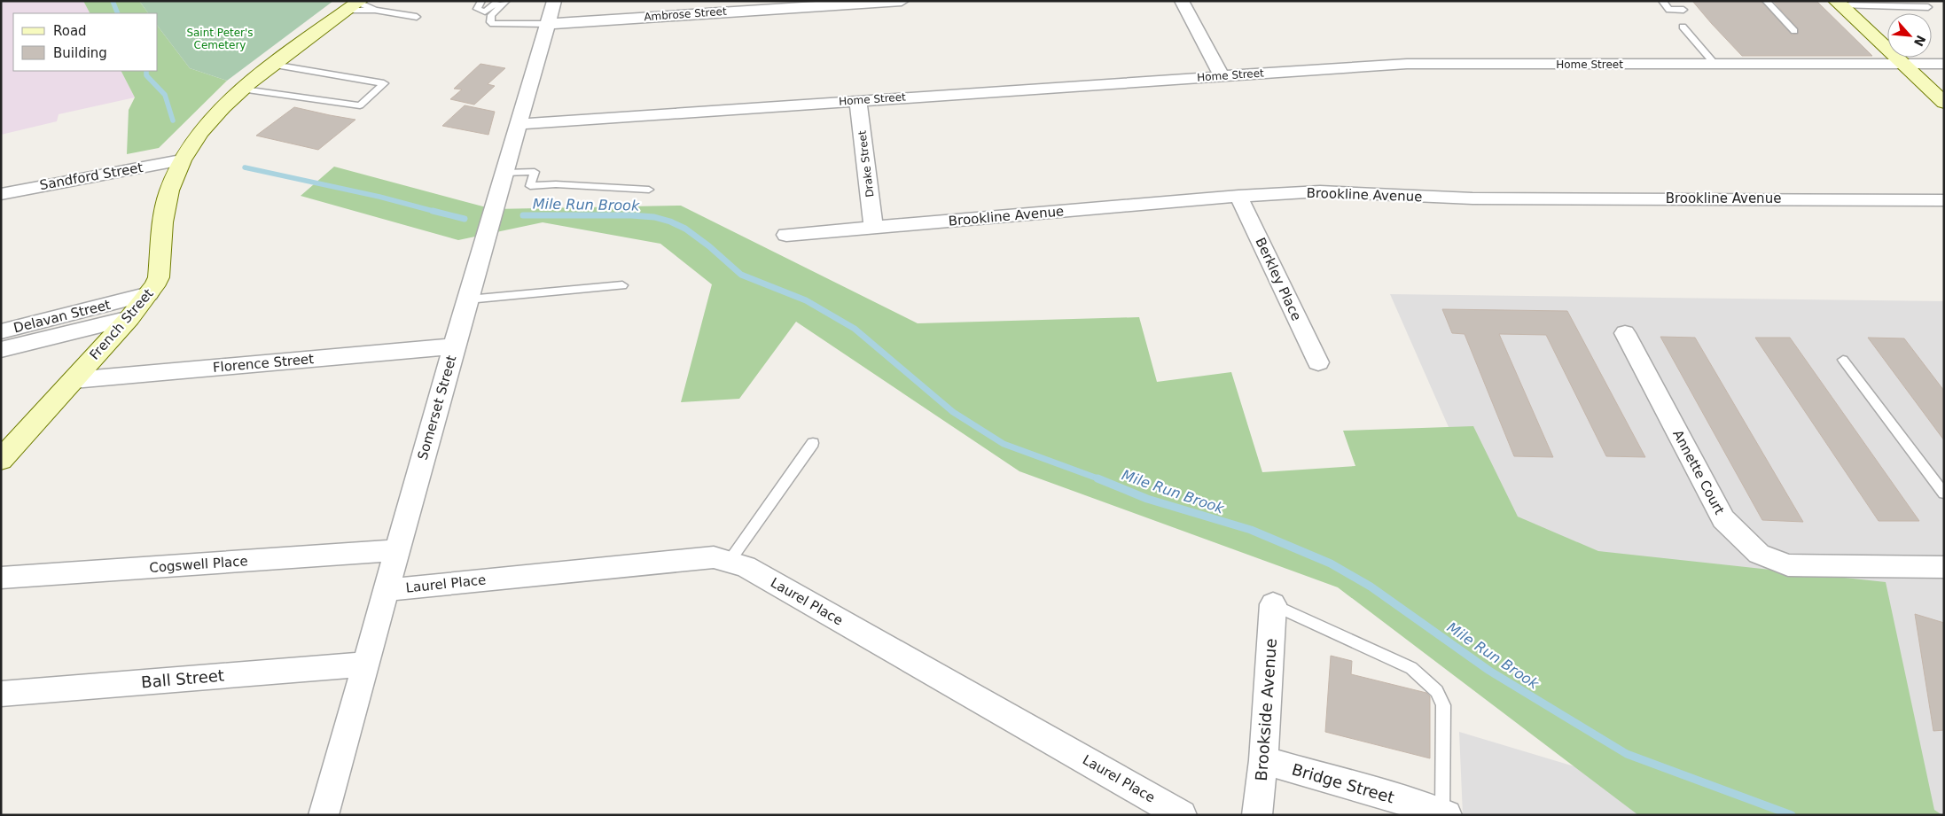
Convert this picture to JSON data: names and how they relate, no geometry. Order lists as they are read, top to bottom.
{
  "streets": {
    "main road": ["French Street"],
    "street": [
      "Ambrose Street",
      "Home Street",
      "Drake Street",
      "Sandford Street",
      "Brookline Avenue",
      "Berkley Place",
      "Delavan Street",
      "Florence Street",
      "Somerset Street",
      "Annette Court",
      "Cogswell Place",
      "Laurel Place",
      "Ball Street",
      "Brookside Avenue",
      "Bridge Street"
    ]
  },
  "crossings": [
    ["Ambrose Street", "Somerset Street"],
    ["Home Street", "Drake Street"],
    ["Home Street", "Somerset Street"],
    ["Drake Street", "Brookline Avenue"],
    ["Sandford Street", "French Street"],
    ["Brookline Avenue", "Berkley Place"],
    ["Delavan Street", "French Street"],
    ["French Street", "Florence Street"],
    ["Florence Street", "Somerset Street"],
    ["Somerset Street", "Cogswell Place"],
    ["Somerset Street", "Laurel Place"],
    ["Somerset Street", "Ball Street"],
    ["Brookside Avenue", "Bridge Street"]
  ],
  "water": ["Mile Run Brook"],
  "parks": ["Saint Peter's Cemetery"],
  "legend": ["Road", "Building"],
  "north": "bottom right"
}
